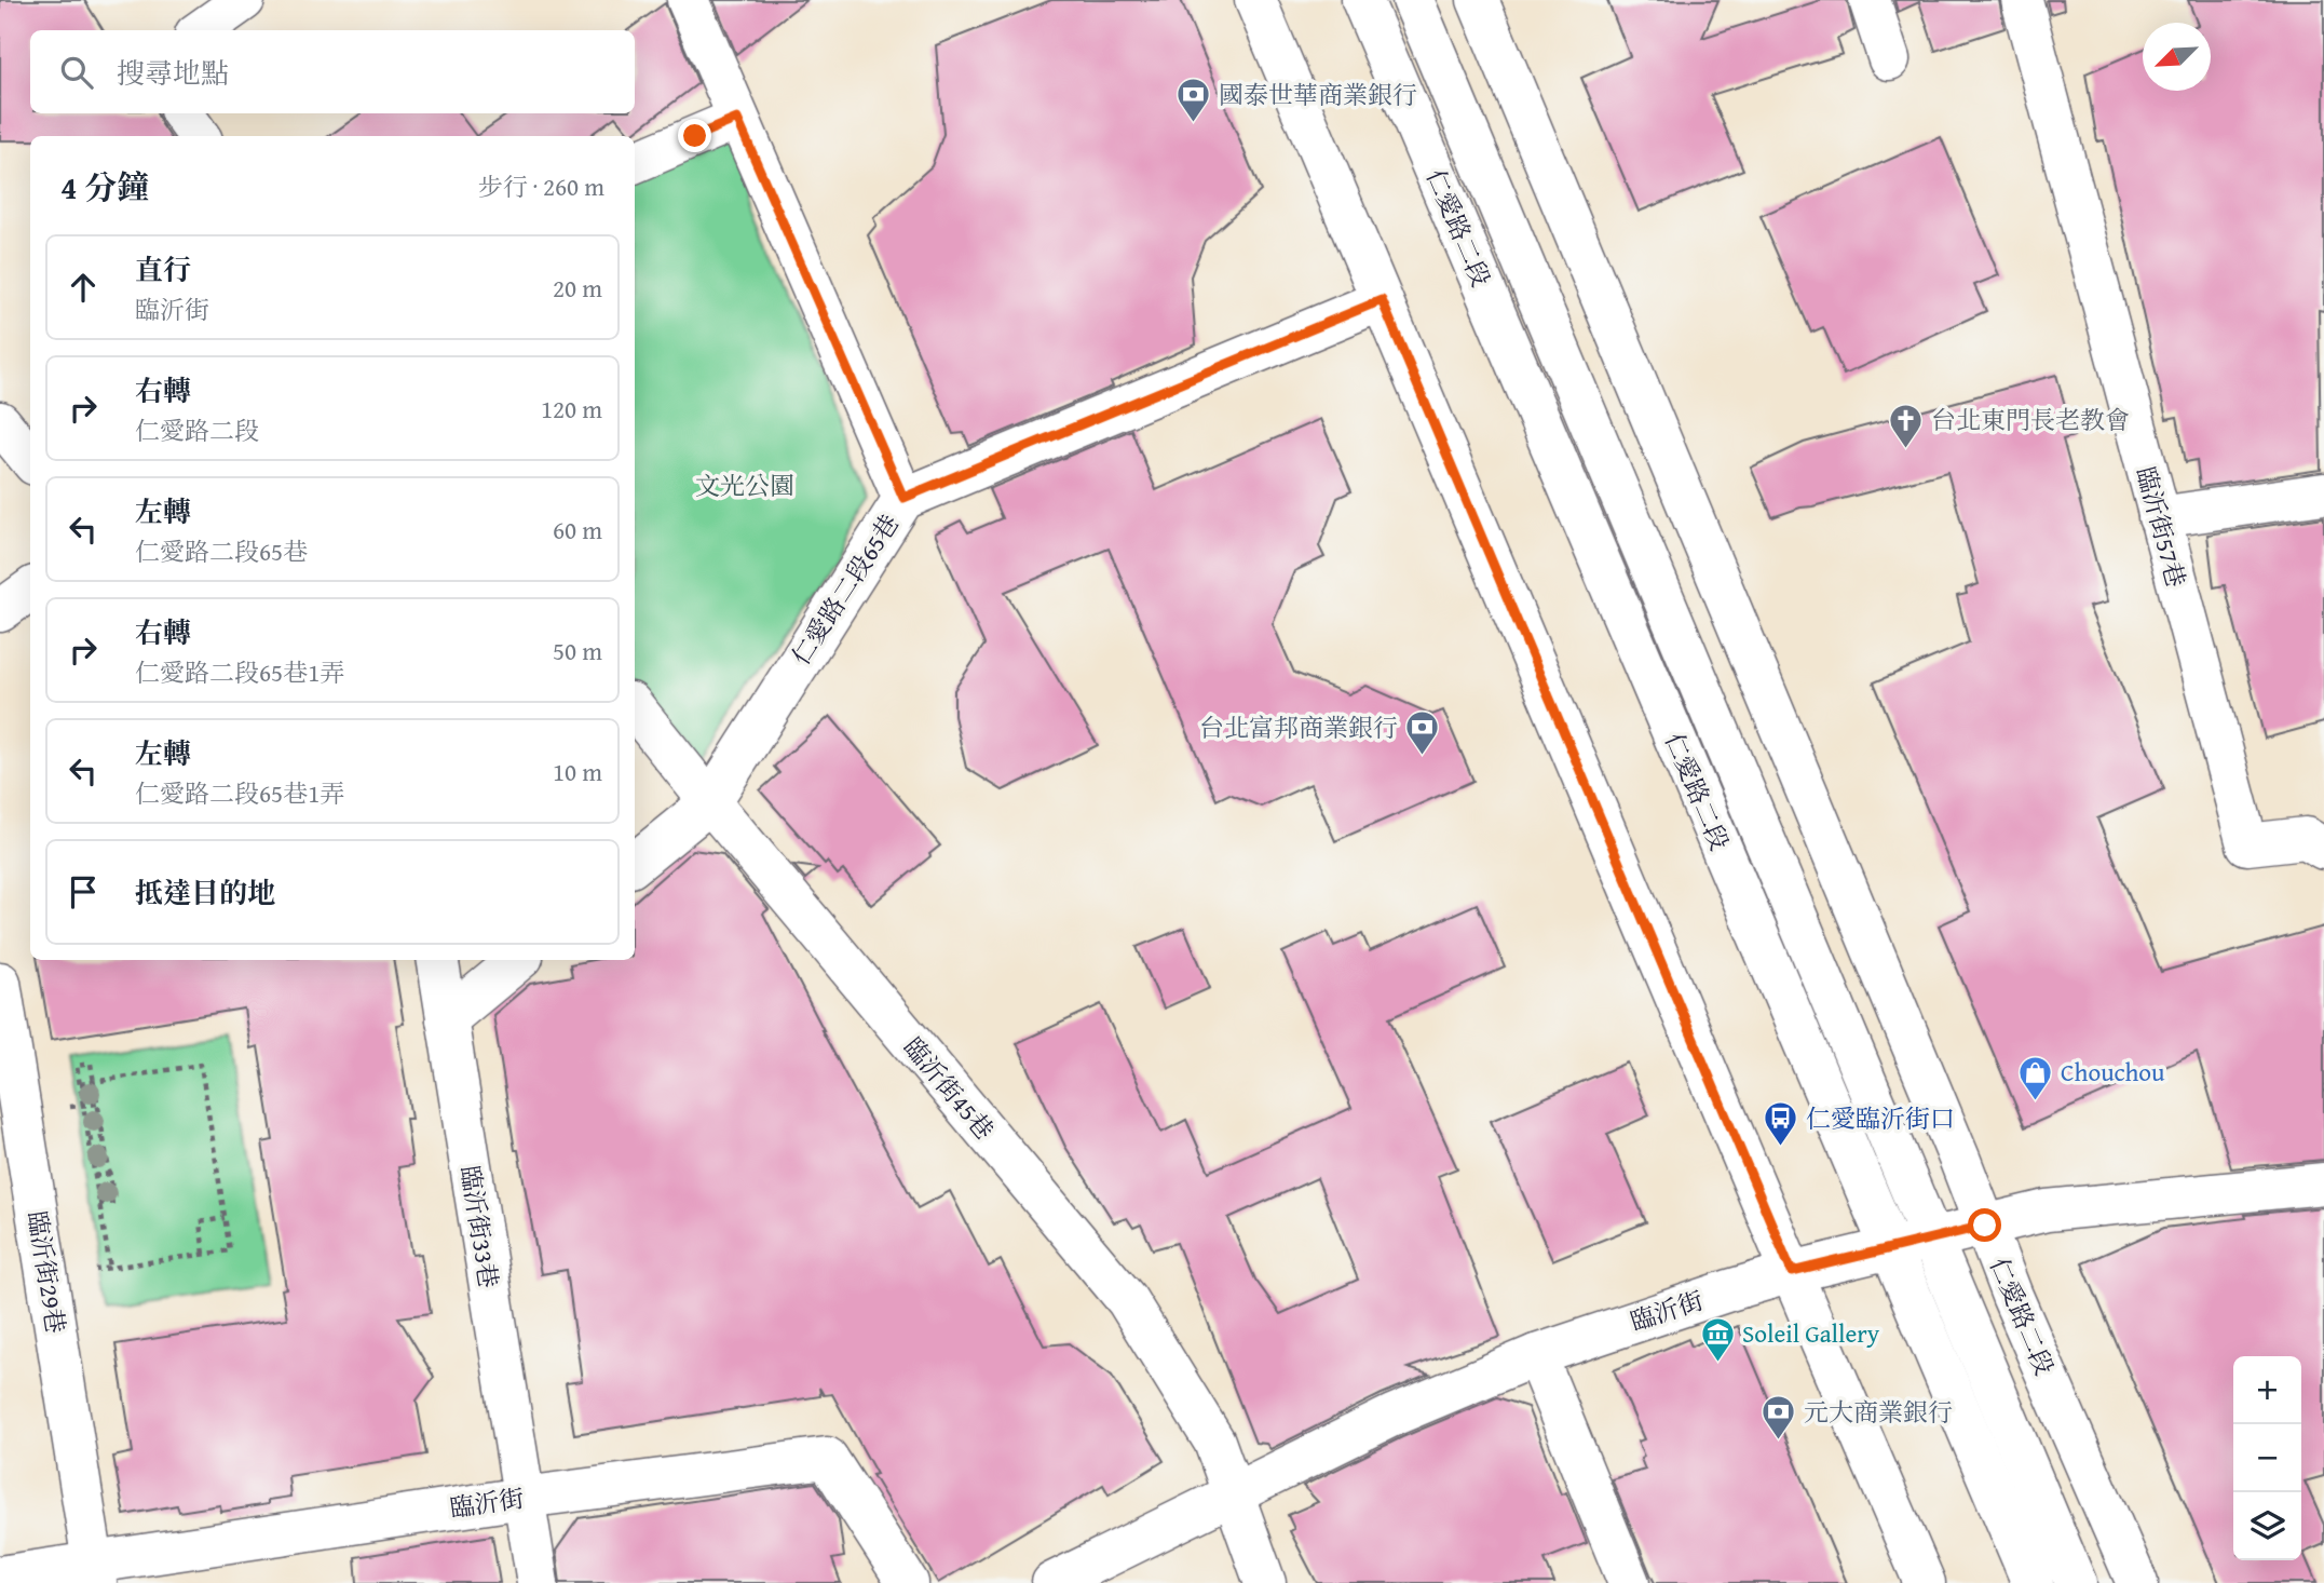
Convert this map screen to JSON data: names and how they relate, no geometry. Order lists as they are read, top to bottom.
{
  "streets": {
    "street": [
      "仁愛路二段",
      "臨沂街57巷",
      "仁愛路二段65巷",
      "臨沂街45巷",
      "臨沂街33巷",
      "臨沂街29巷",
      "臨沂街"
    ]
  },
  "crossings": [
    ["仁愛路二段", "臨沂街"],
    ["仁愛路二段65巷", "臨沂街45巷"],
    ["臨沂街45巷", "臨沂街"],
    ["臨沂街33巷", "臨沂街"],
    ["臨沂街29巷", "臨沂街"]
  ],
  "parks": ["文光公園"],
  "places": {
    "bank": ["國泰世華商業銀行", "台北富邦商業銀行", "元大商業銀行"],
    "church": ["台北東門長老教會"],
    "shop": ["Chouchou"],
    "bus stop": ["仁愛臨沂街口"],
    "museum": ["Soleil Gallery"]
  },
  "north": "bottom left",
  "page": {
    "search": "搜尋地點",
    "heading": ["4 分鐘", "步行 · 260 m"],
    "list": [
      ["直行", "臨沂街", "20 m"],
      ["右轉", "仁愛路二段", "120 m"],
      ["左轉", "仁愛路二段65巷", "60 m"],
      ["右轉", "仁愛路二段65巷1弄", "50 m"],
      ["左轉", "仁愛路二段65巷1弄", "10 m"],
      "抵達目的地"
    ],
    "map_buttons": ["+", "−"]
  }
}
